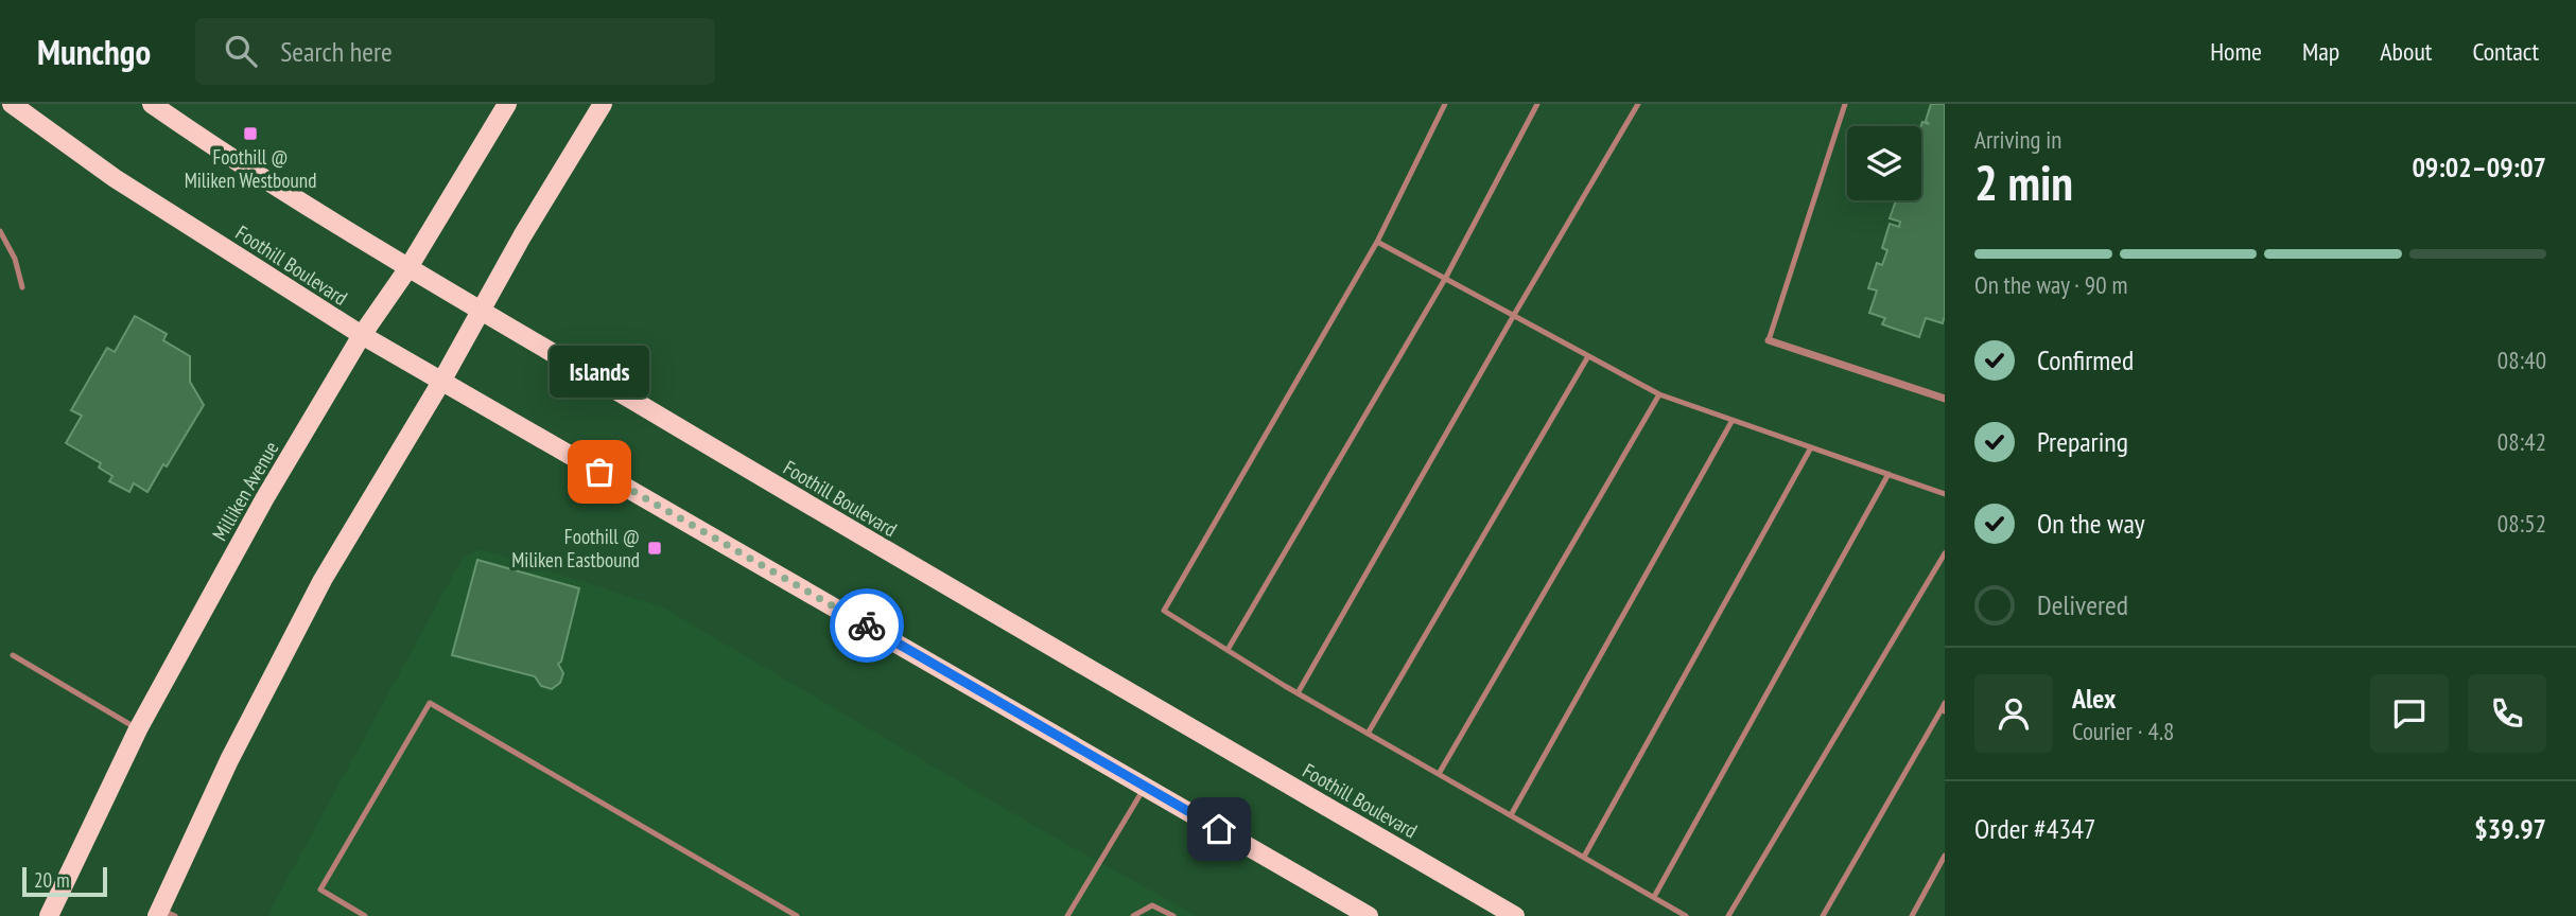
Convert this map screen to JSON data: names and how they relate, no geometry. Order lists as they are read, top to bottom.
{
  "streets": {
    "main road": ["Foothill Boulevard", "Milliken Avenue"]
  },
  "crossings": [
    ["Foothill Boulevard", "Milliken Avenue"]
  ],
  "places": {
    "transit": ["Foothill @ Miliken Westbound", "Foothill @ Miliken Eastbound"],
    "other": ["Islands"]
  },
  "scale_bar": "20 m",
  "page": {
    "header": "Munchgo",
    "search": "Search here",
    "nav": [
      "Home",
      "Map",
      "About",
      "Contact"
    ],
    "heading": ["2 min", "Arriving in", "09:02–09:07"],
    "panel": [
      "Alex",
      "Courier · 4.8",
      "Order #4347",
      "$39.97"
    ],
    "bar": "On the way · 90 m",
    "list": [
      ["Confirmed", "08:40"],
      ["Preparing", "08:42"],
      ["On the way", "08:52"],
      "Delivered"
    ],
    "bubble": "Islands",
    "scale": "20 m"
  }
}
